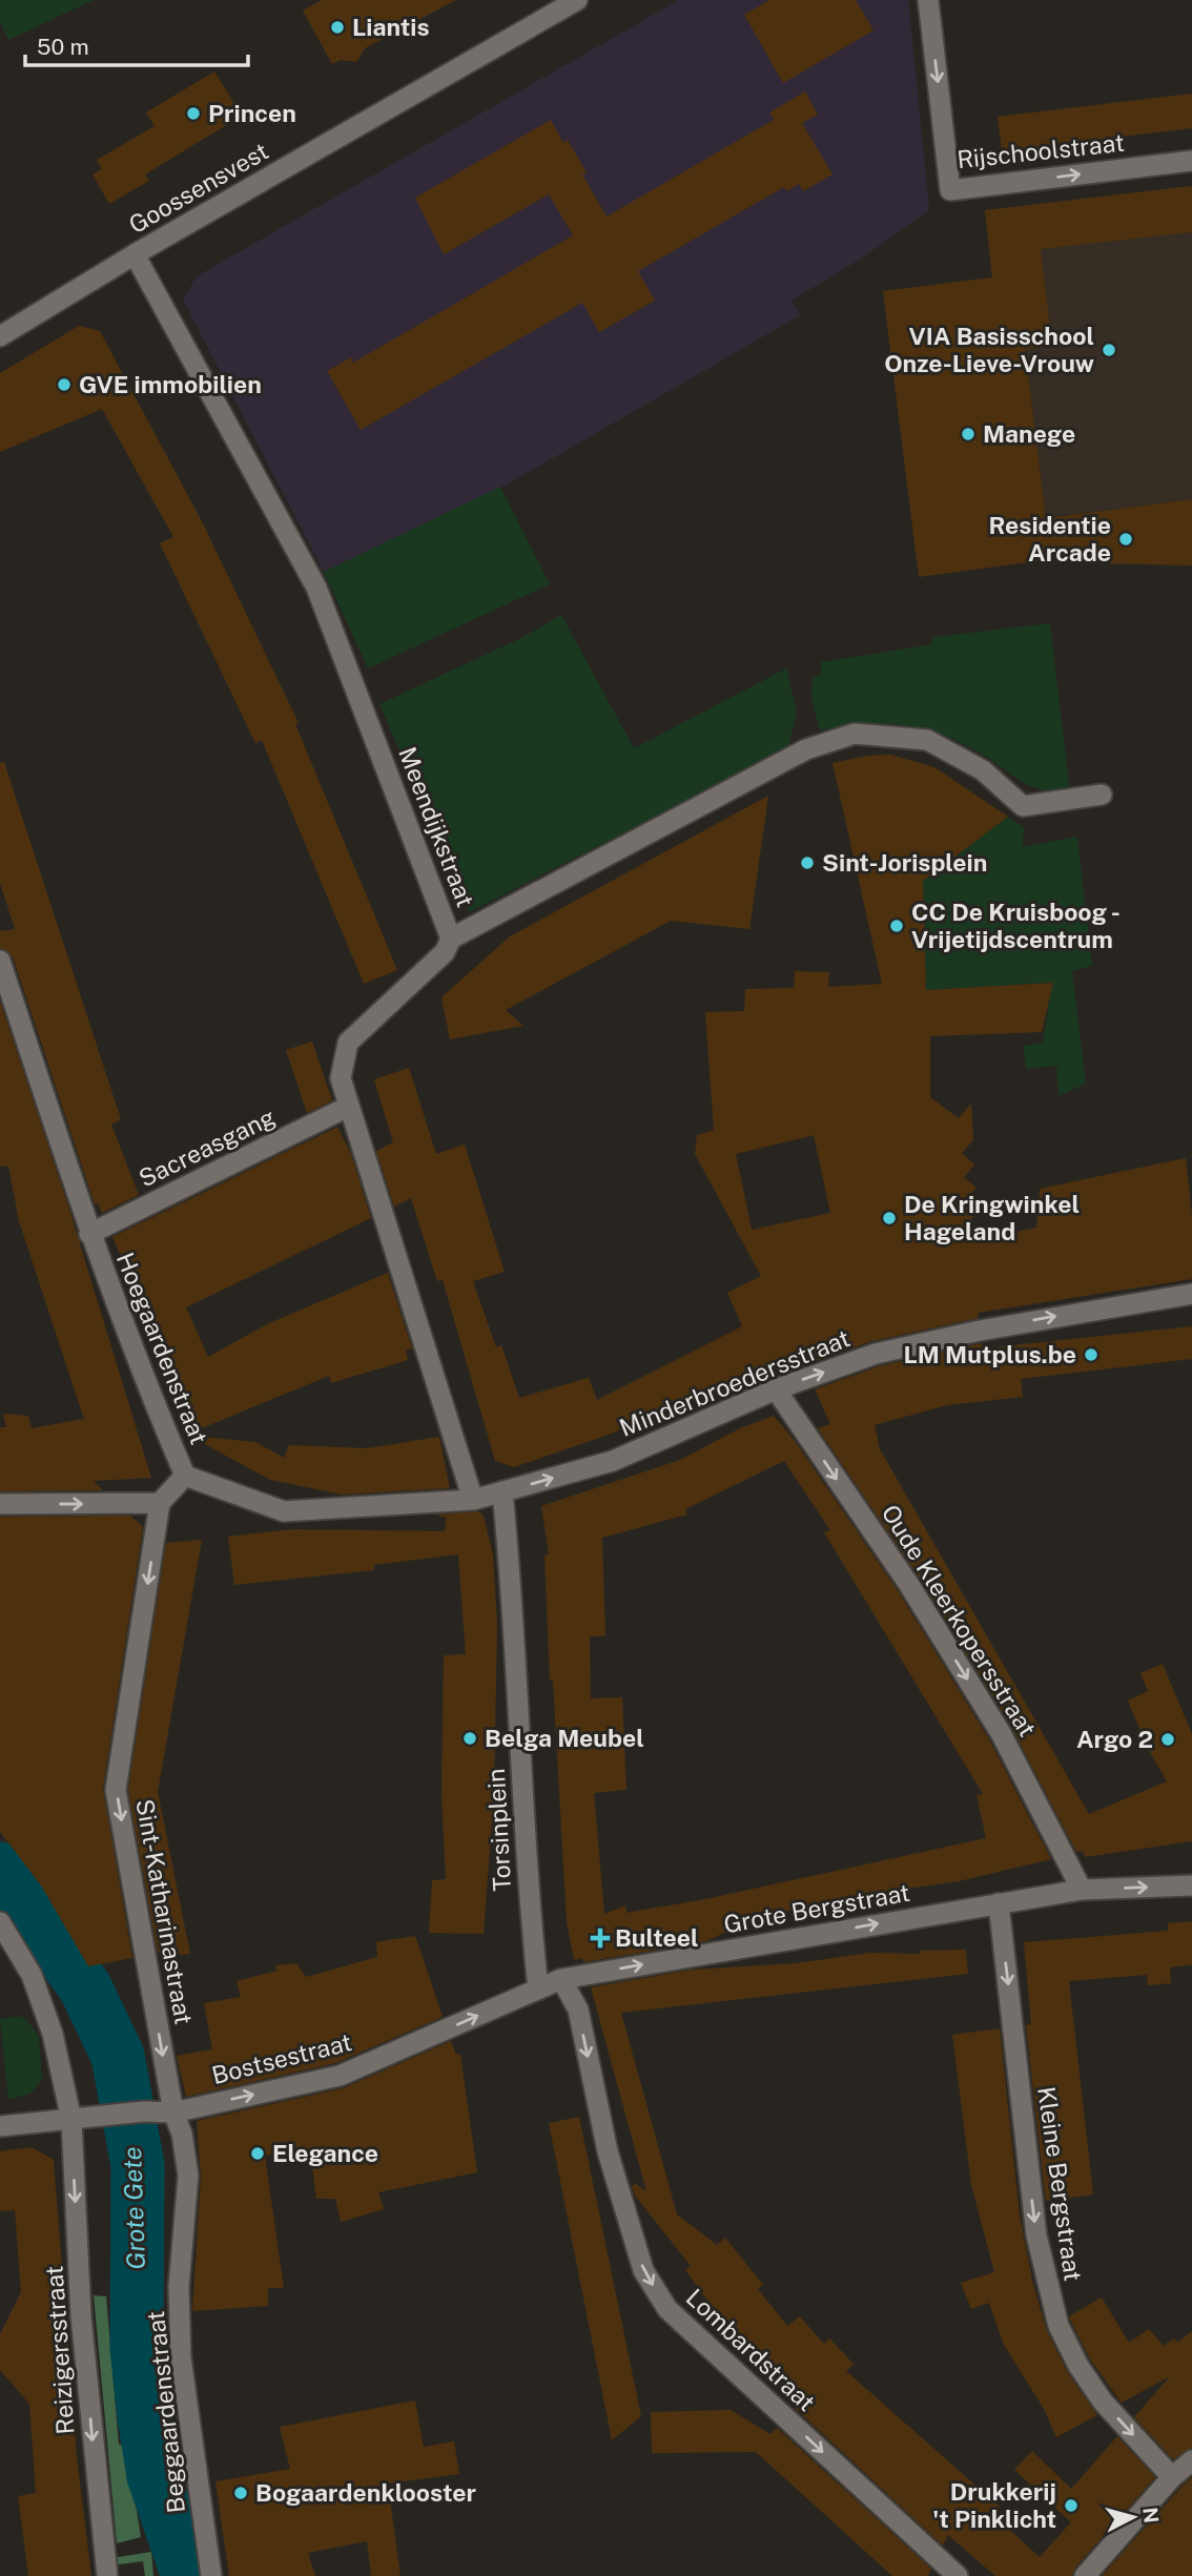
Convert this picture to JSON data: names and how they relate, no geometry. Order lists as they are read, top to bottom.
{
  "streets": {
    "street": [
      "Rijschoolstraat",
      "Goossensvest",
      "Meendijkstraat",
      "Sacreasgang",
      "Hoegaardenstraat",
      "Minderbroedersstraat",
      "Oude Kleerkopersstraat",
      "Torsinplein",
      "Grote Bergstraat",
      "Sint-Katharinastraat",
      "Bostsestraat",
      "Kleine Bergstraat",
      "Reizigersstraat",
      "Lombardstraat",
      "Beggaardenstraat"
    ]
  },
  "crossings": [
    ["Goossensvest", "Meendijkstraat"],
    ["Meendijkstraat", "Sacreasgang"],
    ["Meendijkstraat", "Hoegaardenstraat"],
    ["Meendijkstraat", "Minderbroedersstraat"],
    ["Sacreasgang", "Hoegaardenstraat"],
    ["Hoegaardenstraat", "Minderbroedersstraat"],
    ["Minderbroedersstraat", "Oude Kleerkopersstraat"],
    ["Minderbroedersstraat", "Torsinplein"],
    ["Oude Kleerkopersstraat", "Grote Bergstraat"],
    ["Torsinplein", "Bostsestraat"],
    ["Grote Bergstraat", "Bostsestraat"],
    ["Grote Bergstraat", "Kleine Bergstraat"],
    ["Grote Bergstraat", "Lombardstraat"],
    ["Sint-Katharinastraat", "Bostsestraat"],
    ["Sint-Katharinastraat", "Beggaardenstraat"],
    ["Bostsestraat", "Reizigersstraat"],
    ["Bostsestraat", "Lombardstraat"],
    ["Bostsestraat", "Beggaardenstraat"]
  ],
  "one_way": [
    "Minderbroedersstraat",
    "Oude Kleerkopersstraat",
    "Grote Bergstraat",
    "Sint-Katharinastraat",
    "Bostsestraat",
    "Kleine Bergstraat",
    "Reizigersstraat",
    "Lombardstraat"
  ],
  "water": ["Grote Gete"],
  "places": {
    "other": [
      "Liantis",
      "Princen",
      "VIA Basisschool Onze-Lieve-Vrouw",
      "GVE immobilien",
      "Manege",
      "Residentie Arcade",
      "Sint-Jorisplein",
      "CC De Kruisboog - Vrijetijdscentrum",
      "De Kringwinkel Hageland",
      "LM Mutplus.be",
      "Belga Meubel",
      "Argo 2",
      "Elegance",
      "Bogaardenklooster",
      "Drukkerij 't Pinklicht"
    ],
    "health": ["Bulteel"]
  },
  "scale_bar": "50 m",
  "north": "right"
}
